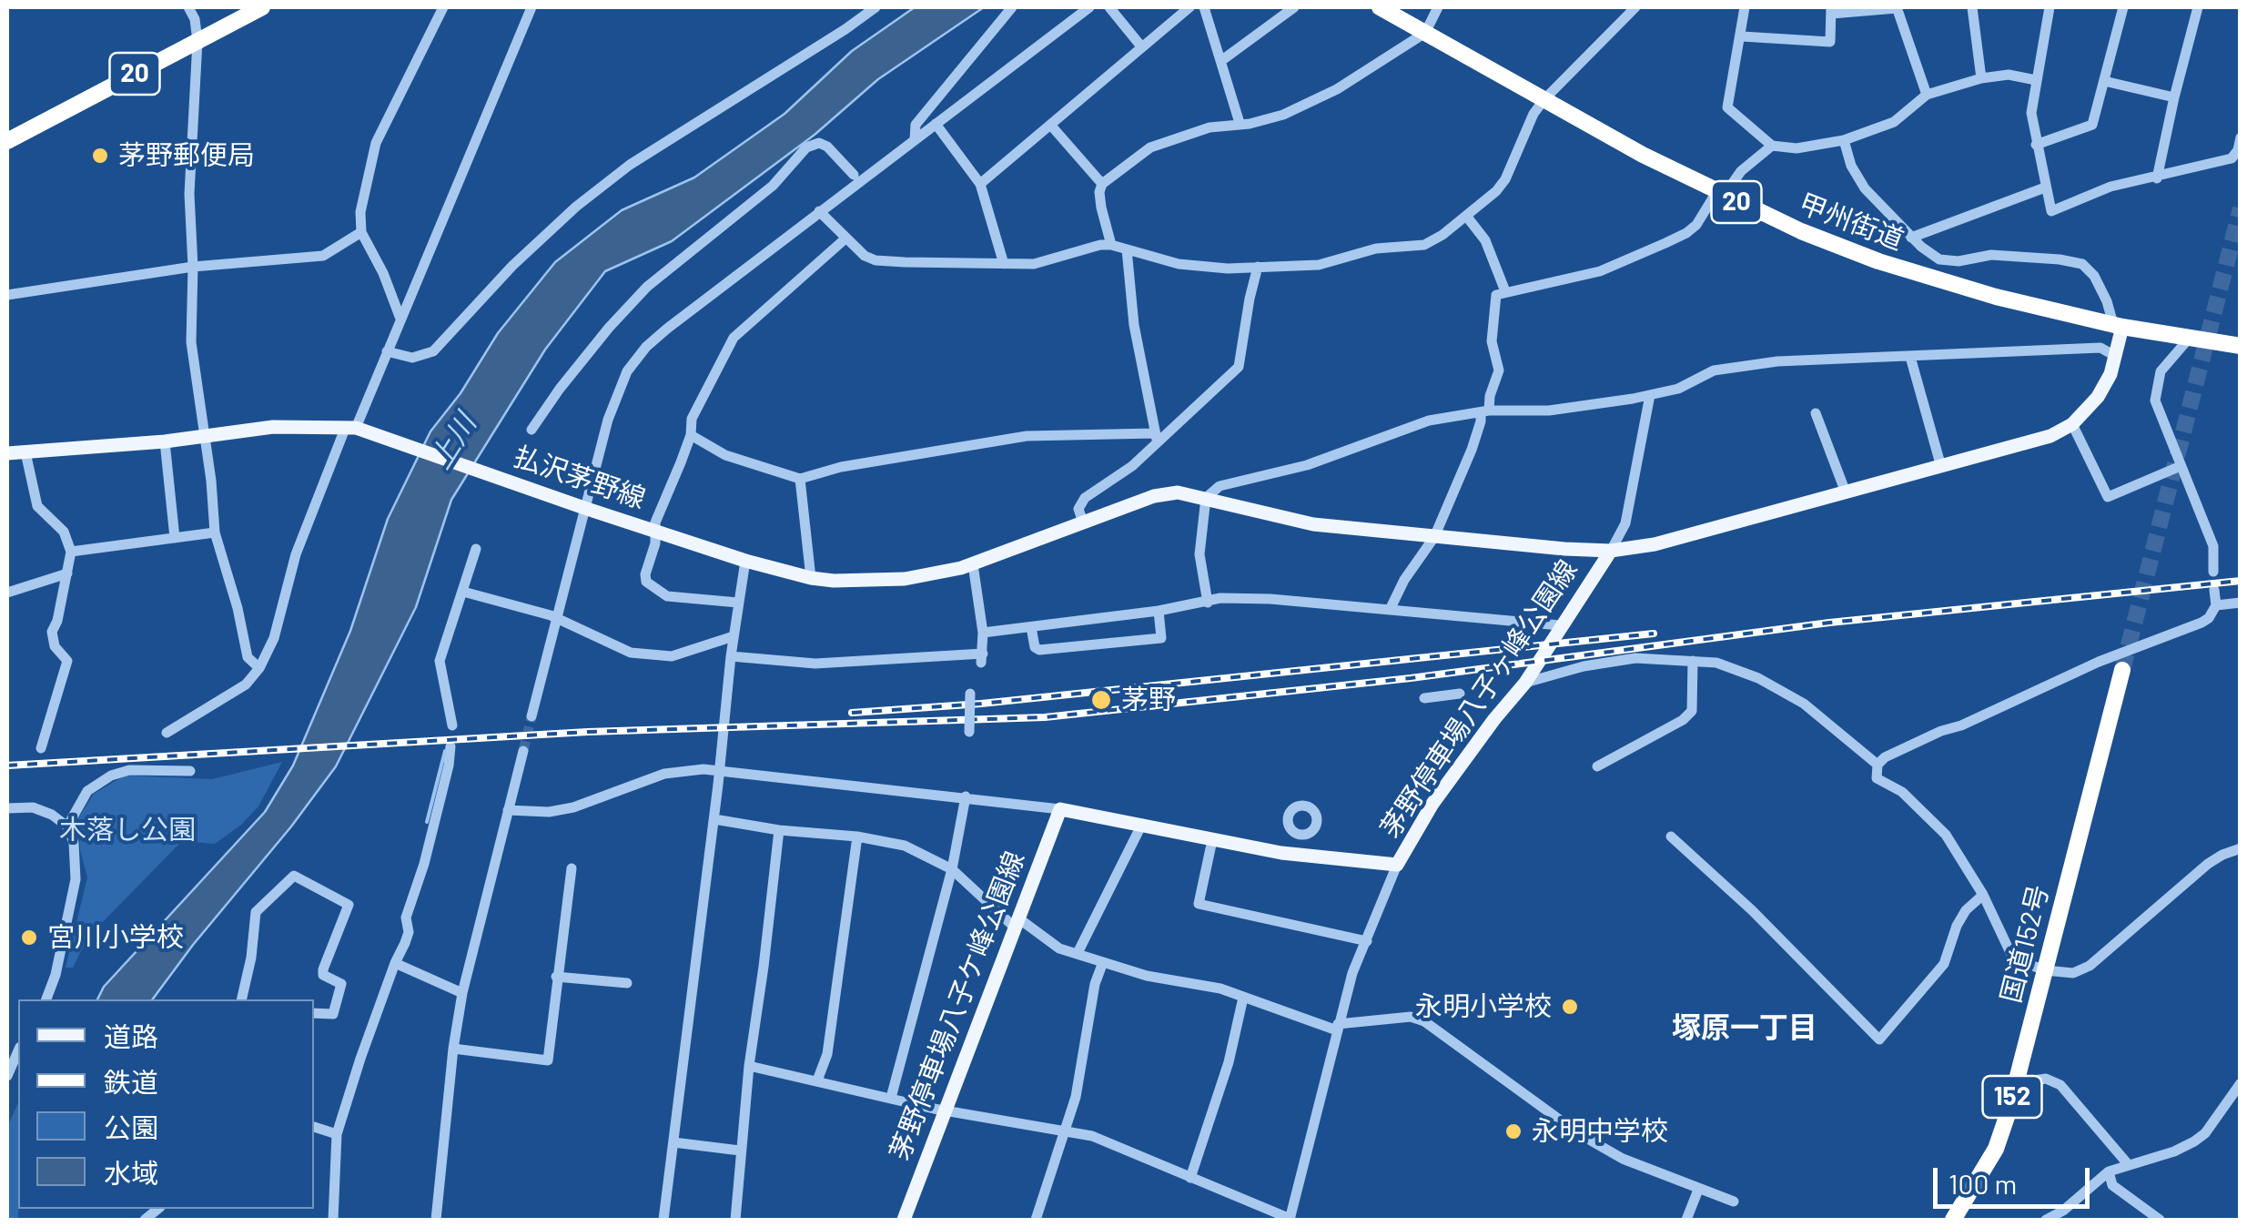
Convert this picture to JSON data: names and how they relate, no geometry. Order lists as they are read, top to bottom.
{
  "streets": {
    "highway": [
      "20",
      "甲州街道",
      "国道152号",
      "152"
    ],
    "main road": ["払沢茅野線", "茅野停車場八子ヶ峰公園線", "茅野停車場八子ケ峰公園線"]
  },
  "crossings": [
    ["甲州街道", "茅野停車場八子ヶ峰公園線"],
    ["茅野停車場八子ヶ峰公園線", "茅野停車場八子ケ峰公園線"]
  ],
  "districts": ["塚原一丁目"],
  "water": ["上川"],
  "parks": ["木落し公園"],
  "places": [
    "茅野郵便局",
    "茅野",
    "宮川小学校",
    "永明小学校",
    "永明中学校"
  ],
  "legend": [
    "道路",
    "鉄道",
    "公園",
    "水域"
  ],
  "scale_bar": "100 m"
}
